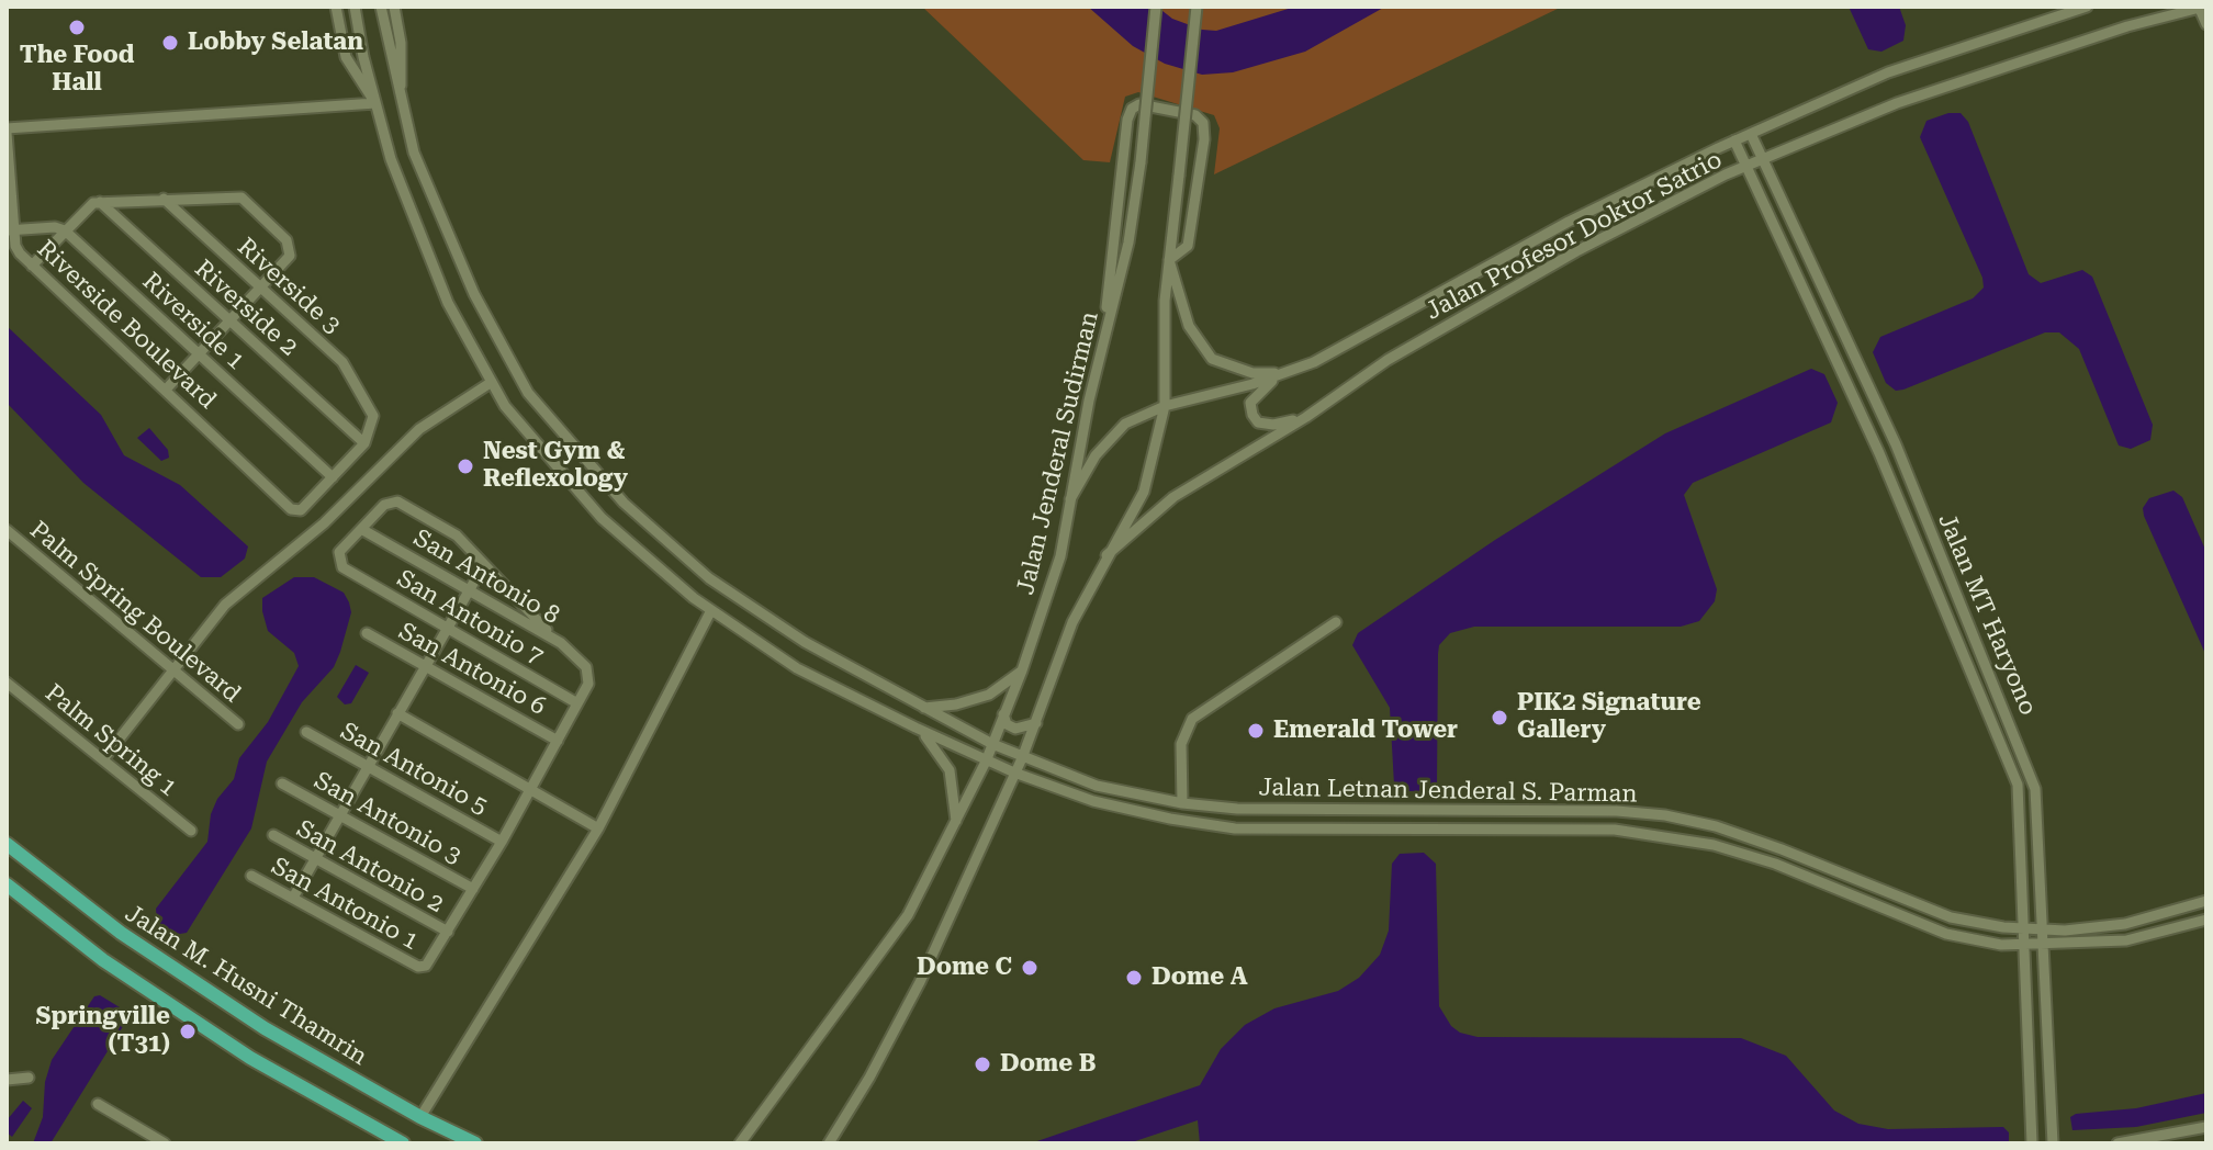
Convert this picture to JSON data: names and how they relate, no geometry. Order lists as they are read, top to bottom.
{
  "streets": {
    "main road": ["Jalan M. Husni Thamrin"],
    "street": [
      "Jalan Profesor Doktor Satrio",
      "Riverside 3",
      "Riverside 2",
      "Riverside 1",
      "Riverside Boulevard",
      "Jalan Jenderal Sudirman",
      "San Antonio 8",
      "Palm Spring Boulevard",
      "Jalan MT Haryono",
      "San Antonio 7",
      "San Antonio 6",
      "Palm Spring 1",
      "San Antonio 5",
      "Jalan Letnan Jenderal S. Parman",
      "San Antonio 3",
      "San Antonio 2",
      "San Antonio 1"
    ]
  },
  "crossings": [
    ["Jalan Profesor Doktor Satrio", "Jalan Jenderal Sudirman"],
    ["Jalan Profesor Doktor Satrio", "Jalan MT Haryono"],
    ["Riverside 3", "Riverside 2"],
    ["Riverside 1", "Riverside Boulevard"],
    ["Jalan Jenderal Sudirman", "Jalan Letnan Jenderal S. Parman"],
    ["San Antonio 8", "San Antonio 7"],
    ["Jalan MT Haryono", "Jalan Letnan Jenderal S. Parman"],
    ["San Antonio 2", "San Antonio 1"]
  ],
  "places": [
    "The Food Hall",
    "Lobby Selatan",
    "Nest Gym & Reflexology",
    "PIK2 Signature Gallery",
    "Emerald Tower",
    "Dome C",
    "Dome A",
    "Springville (T31)",
    "Dome B"
  ]
}
